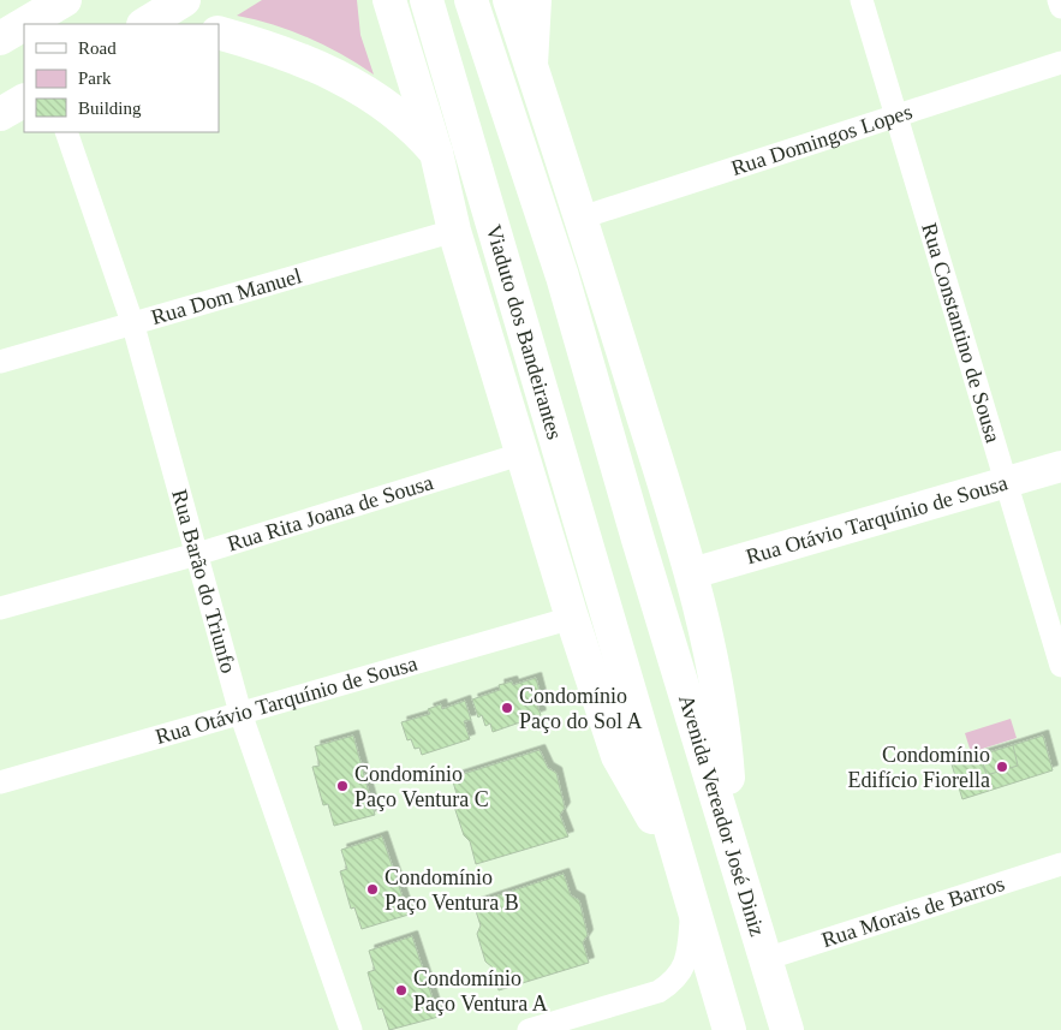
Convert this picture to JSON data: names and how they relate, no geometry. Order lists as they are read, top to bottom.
{
  "streets": {
    "main road": ["Viaduto dos Bandeirantes", "Avenida Vereador José Diniz"],
    "street": [
      "Rua Domingos Lopes",
      "Rua Dom Manuel",
      "Rua Constantino de Sousa",
      "Rua Rita Joana de Sousa",
      "Rua Otávio Tarquínio de Sousa",
      "Rua Barão do Triunfo",
      "Rua Morais de Barros"
    ]
  },
  "crossings": [
    ["Rua Domingos Lopes", "Rua Constantino de Sousa"],
    ["Rua Dom Manuel", "Rua Barão do Triunfo"],
    ["Rua Constantino de Sousa", "Rua Otávio Tarquínio de Sousa"],
    ["Rua Rita Joana de Sousa", "Rua Barão do Triunfo"],
    ["Rua Otávio Tarquínio de Sousa", "Rua Barão do Triunfo"],
    ["Avenida Vereador José Diniz", "Rua Morais de Barros"]
  ],
  "places": [
    "Condomínio Paço do Sol A",
    "Condomínio Edifício Fiorella",
    "Condomínio Paço Ventura C",
    "Condomínio Paço Ventura B",
    "Condomínio Paço Ventura A"
  ],
  "legend": ["Road", "Park", "Building"]
}
